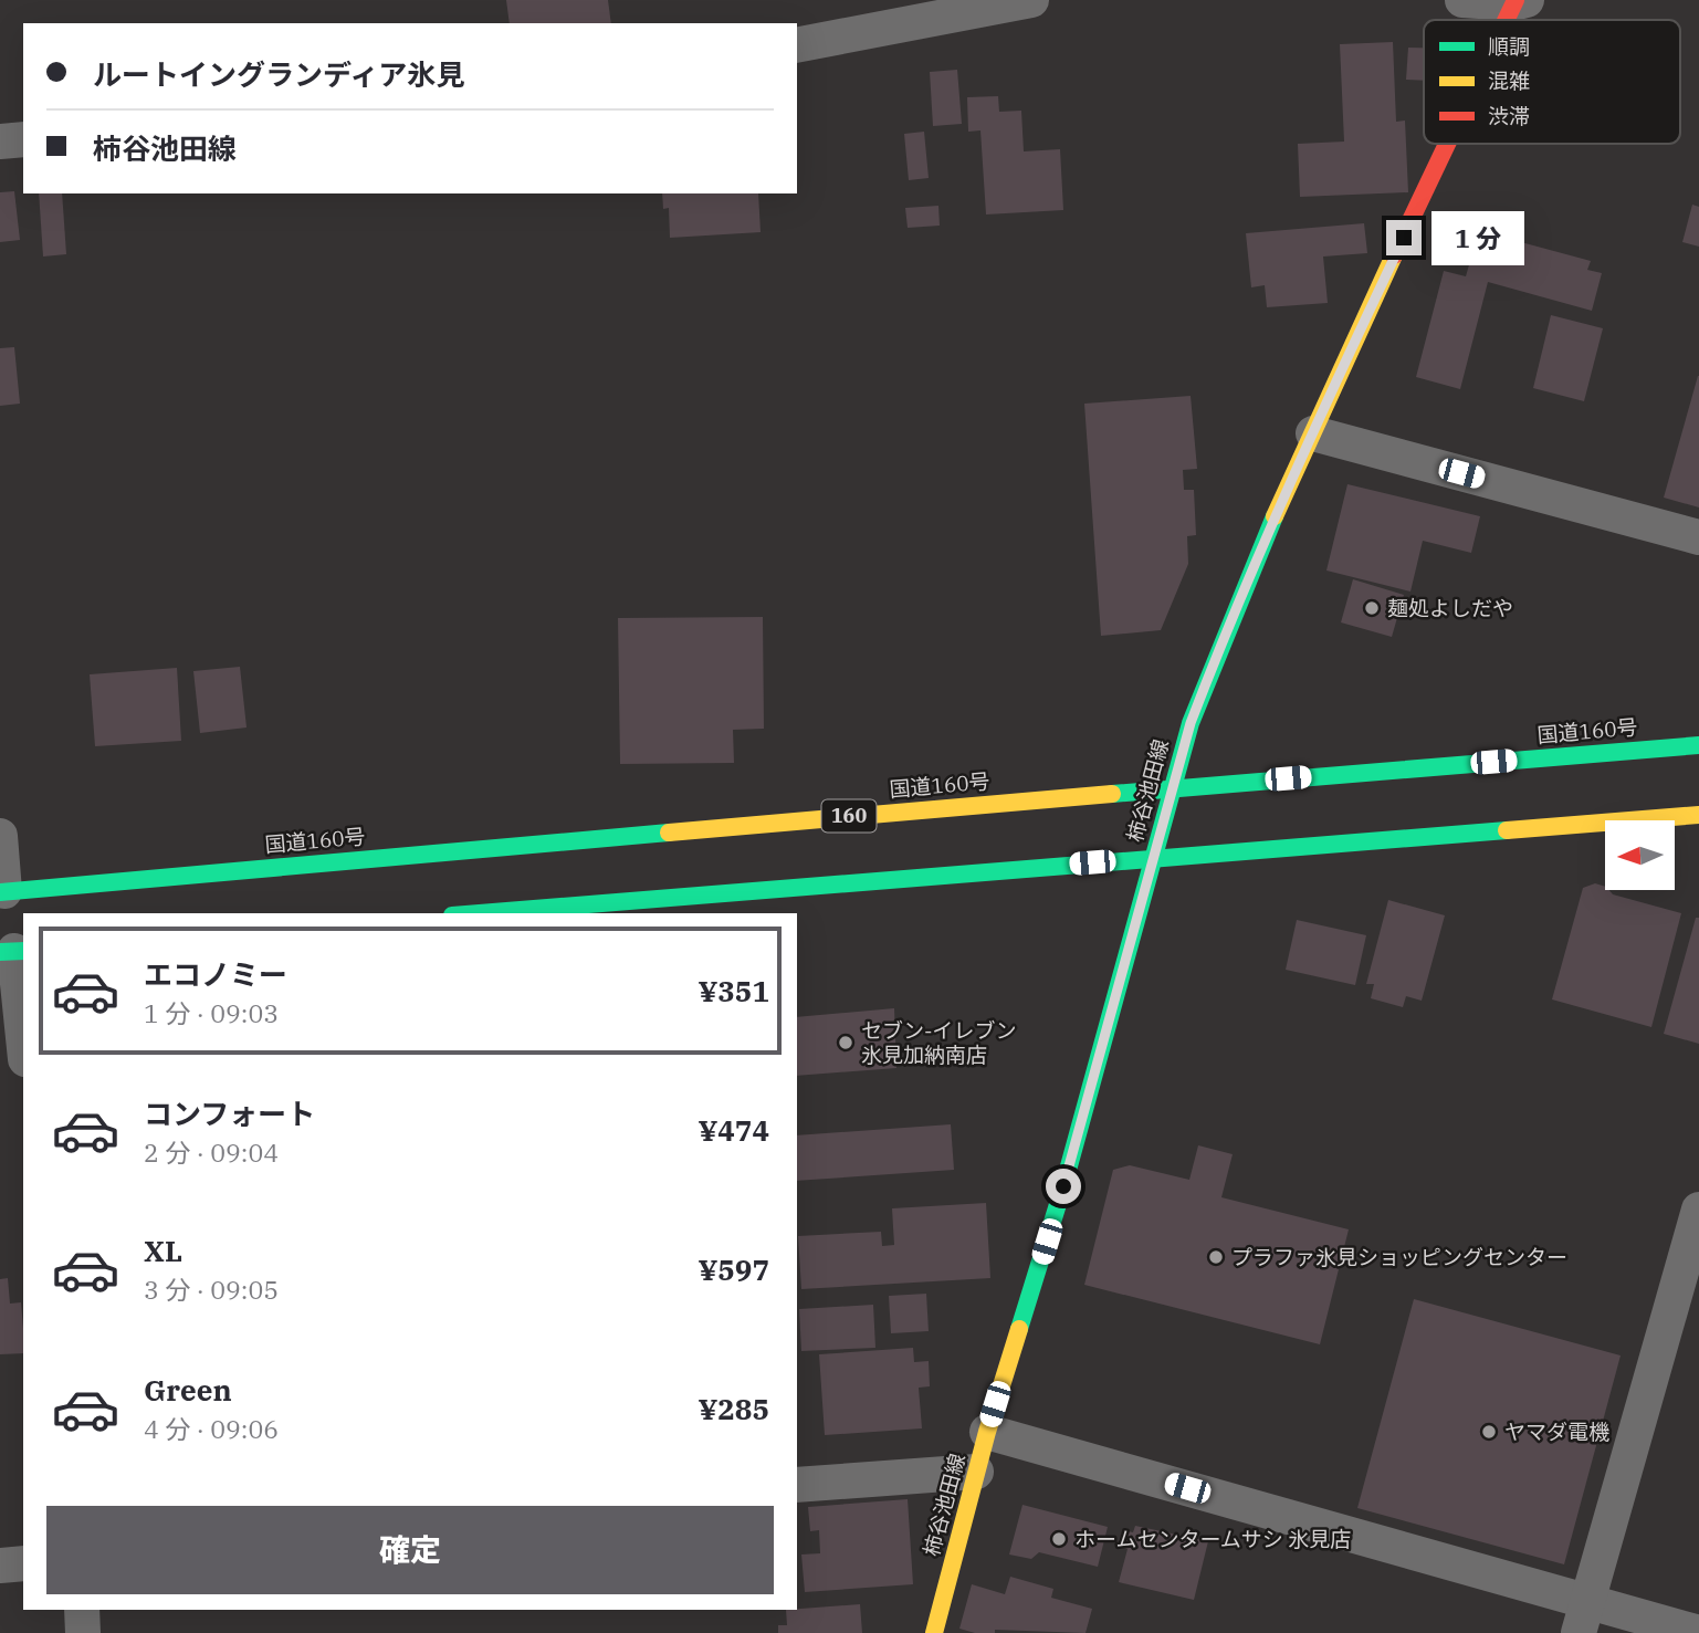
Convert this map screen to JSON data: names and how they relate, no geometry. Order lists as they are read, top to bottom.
{
  "streets": {
    "main road": ["国道160号", "柿谷池田線", "160"]
  },
  "crossings": [
    ["国道160号", "柿谷池田線"]
  ],
  "places": [
    "麺処よしだや",
    "セブン-イレブン 氷見加納南店",
    "プラファ氷見ショッピングセンター",
    "ヤマダ電機",
    "ホームセンタームサシ 氷見店"
  ],
  "legend": ["順調", "混雑", "渋滞"],
  "north": "left",
  "page": {
    "banner": ["ルートイングランディア氷見", "柿谷池田線"],
    "bubble": "1 分",
    "list": [
      {
        "name": "エコノミー",
        "note": "1 分 · 09:03",
        "value": "¥351"
      },
      {
        "name": "コンフォート",
        "note": "2 分 · 09:04",
        "value": "¥474"
      },
      {
        "name": "XL",
        "note": "3 分 · 09:05",
        "value": "¥597"
      },
      {
        "name": "Green",
        "note": "4 分 · 09:06",
        "value": "¥285"
      }
    ],
    "buttons": "確定"
  }
}
